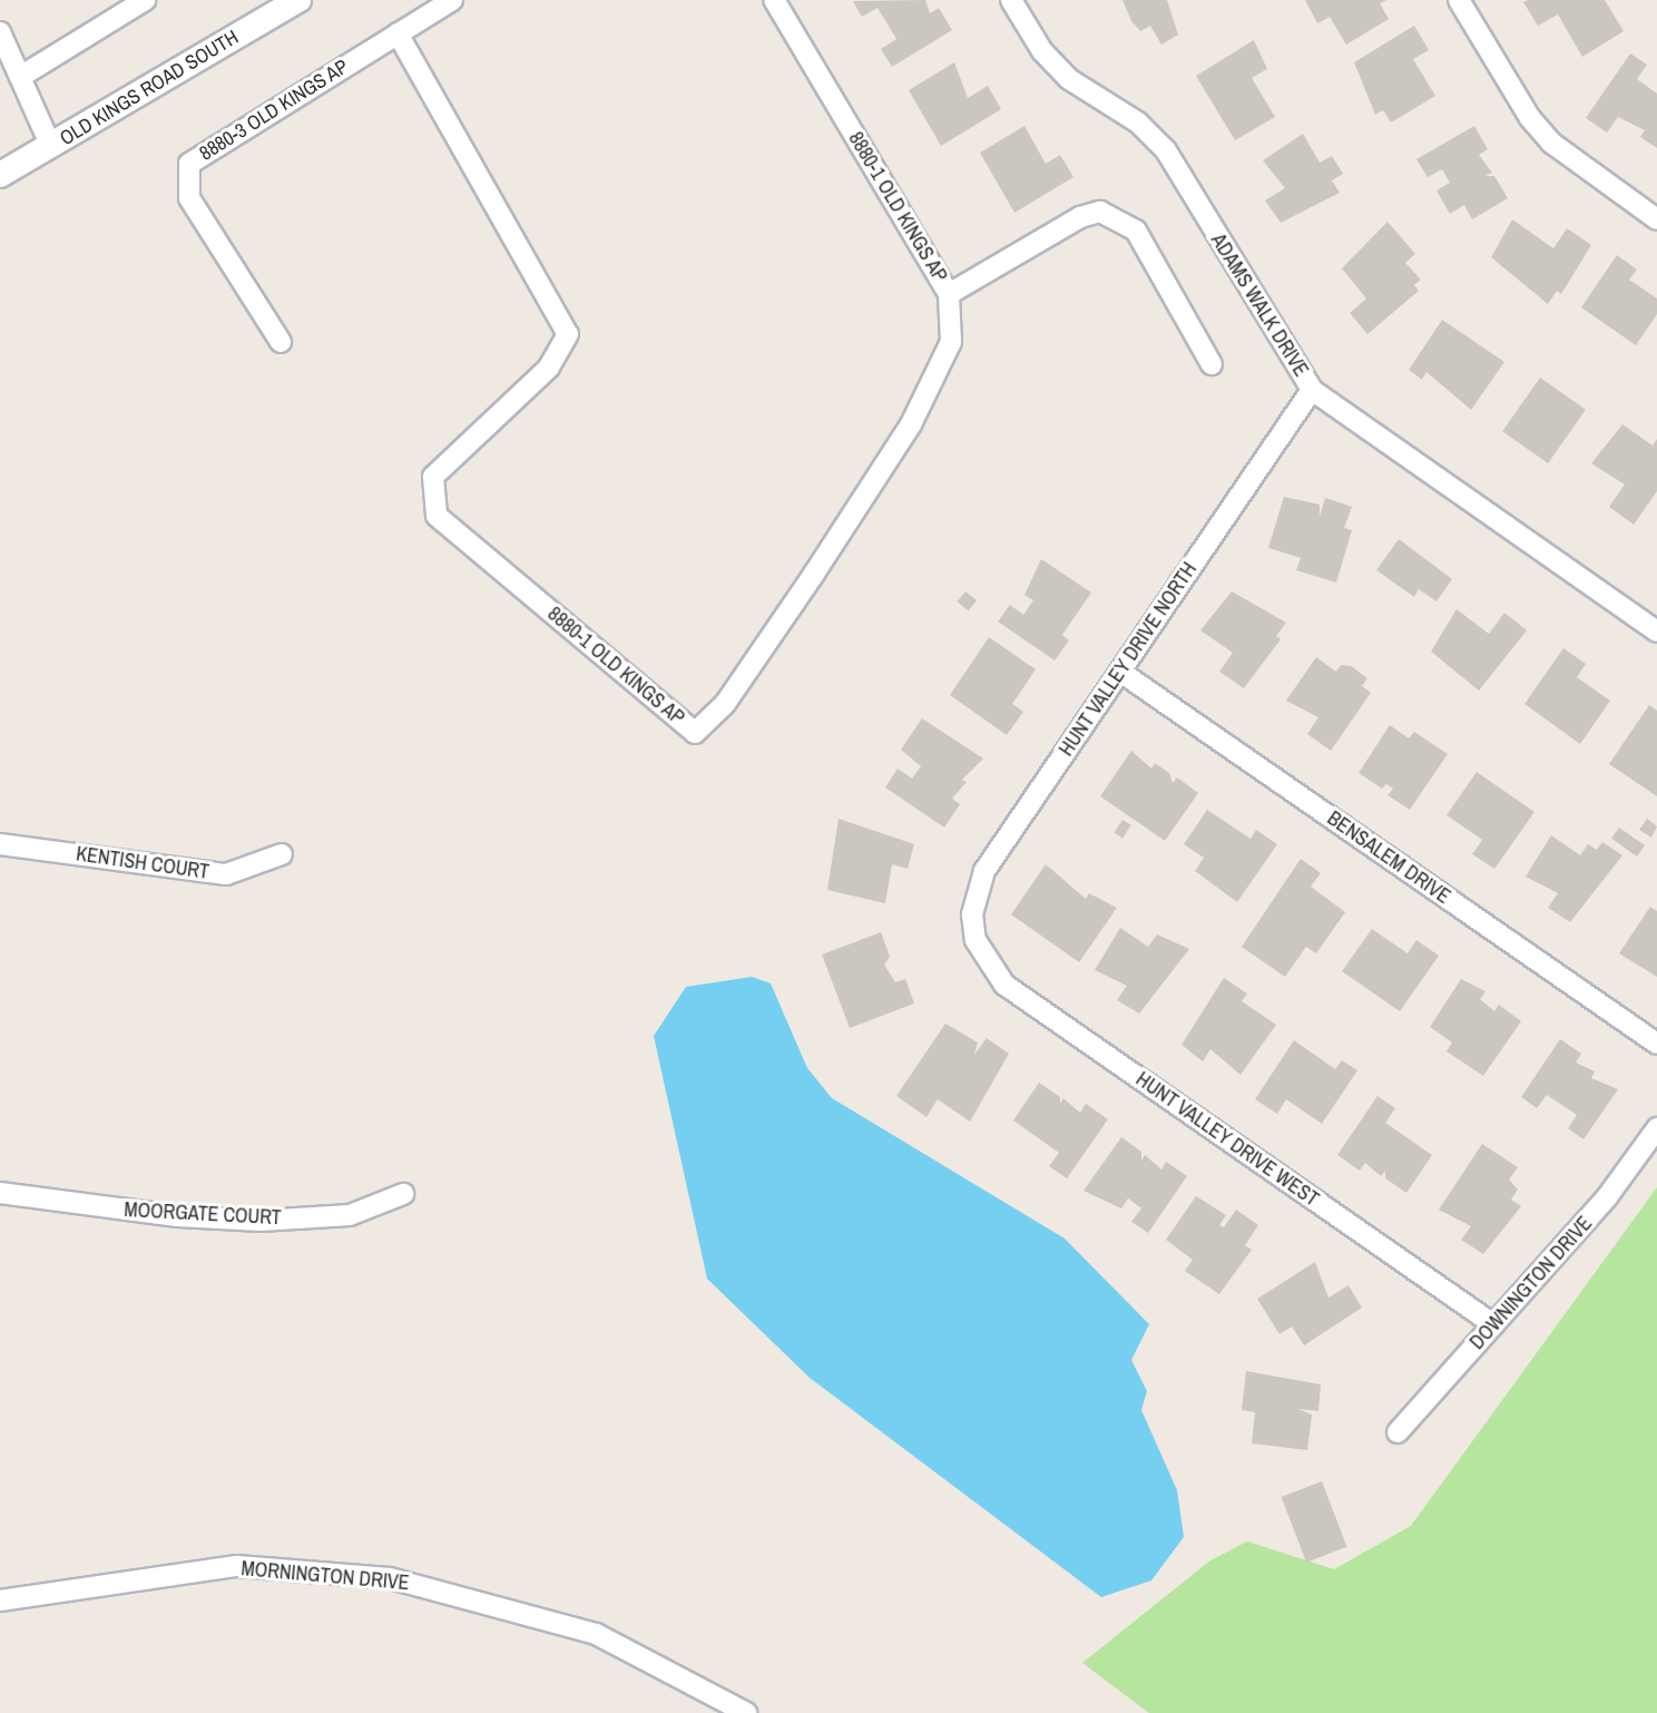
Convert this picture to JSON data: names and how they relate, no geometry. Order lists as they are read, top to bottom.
{
  "streets": {
    "street": [
      "OLD KINGS ROAD SOUTH",
      "8880-3 OLD KINGS AP",
      "8880-1 OLD KINGS AP",
      "ADAMS WALK DRIVE",
      "HUNT VALLEY DRIVE NORTH",
      "BENSALEM DRIVE",
      "KENTISH COURT",
      "HUNT VALLEY DRIVE WEST",
      "MOORGATE COURT",
      "DOWNINGTON DRIVE",
      "MORNINGTON DRIVE"
    ]
  },
  "crossings": [
    ["8880-3 OLD KINGS AP", "8880-1 OLD KINGS AP"],
    ["ADAMS WALK DRIVE", "HUNT VALLEY DRIVE NORTH"],
    ["HUNT VALLEY DRIVE NORTH", "BENSALEM DRIVE"],
    ["HUNT VALLEY DRIVE NORTH", "HUNT VALLEY DRIVE WEST"],
    ["HUNT VALLEY DRIVE WEST", "DOWNINGTON DRIVE"]
  ]
}
